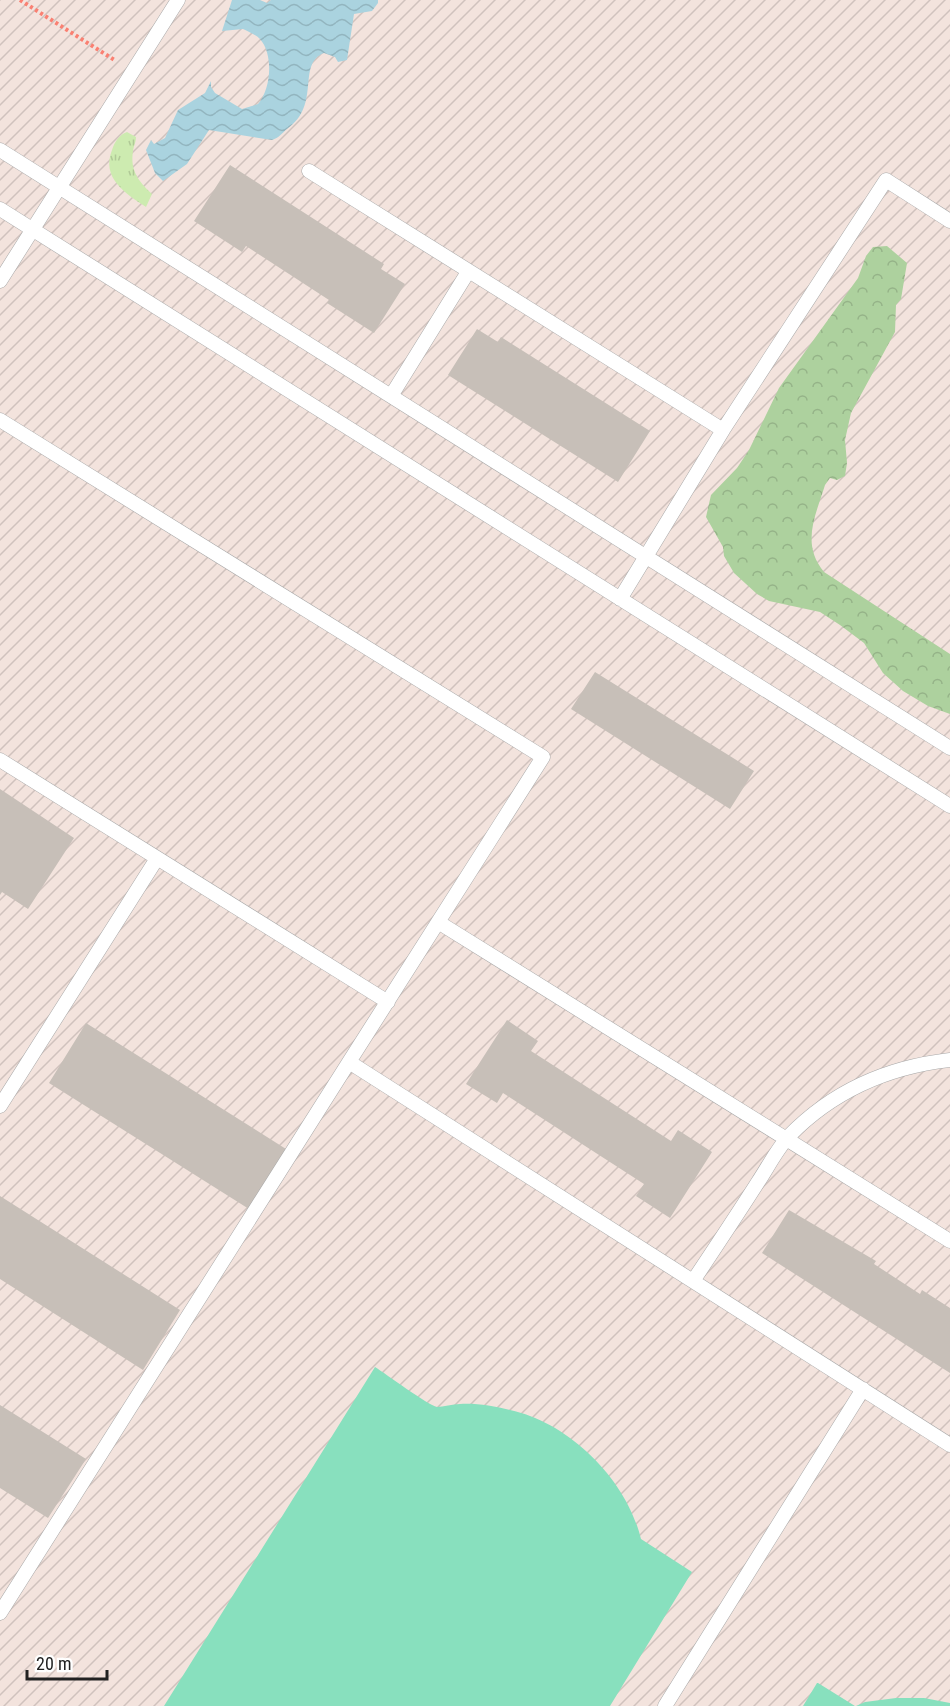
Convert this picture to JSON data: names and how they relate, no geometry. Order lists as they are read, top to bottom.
{
  "scale_bar": "20 m"
}
